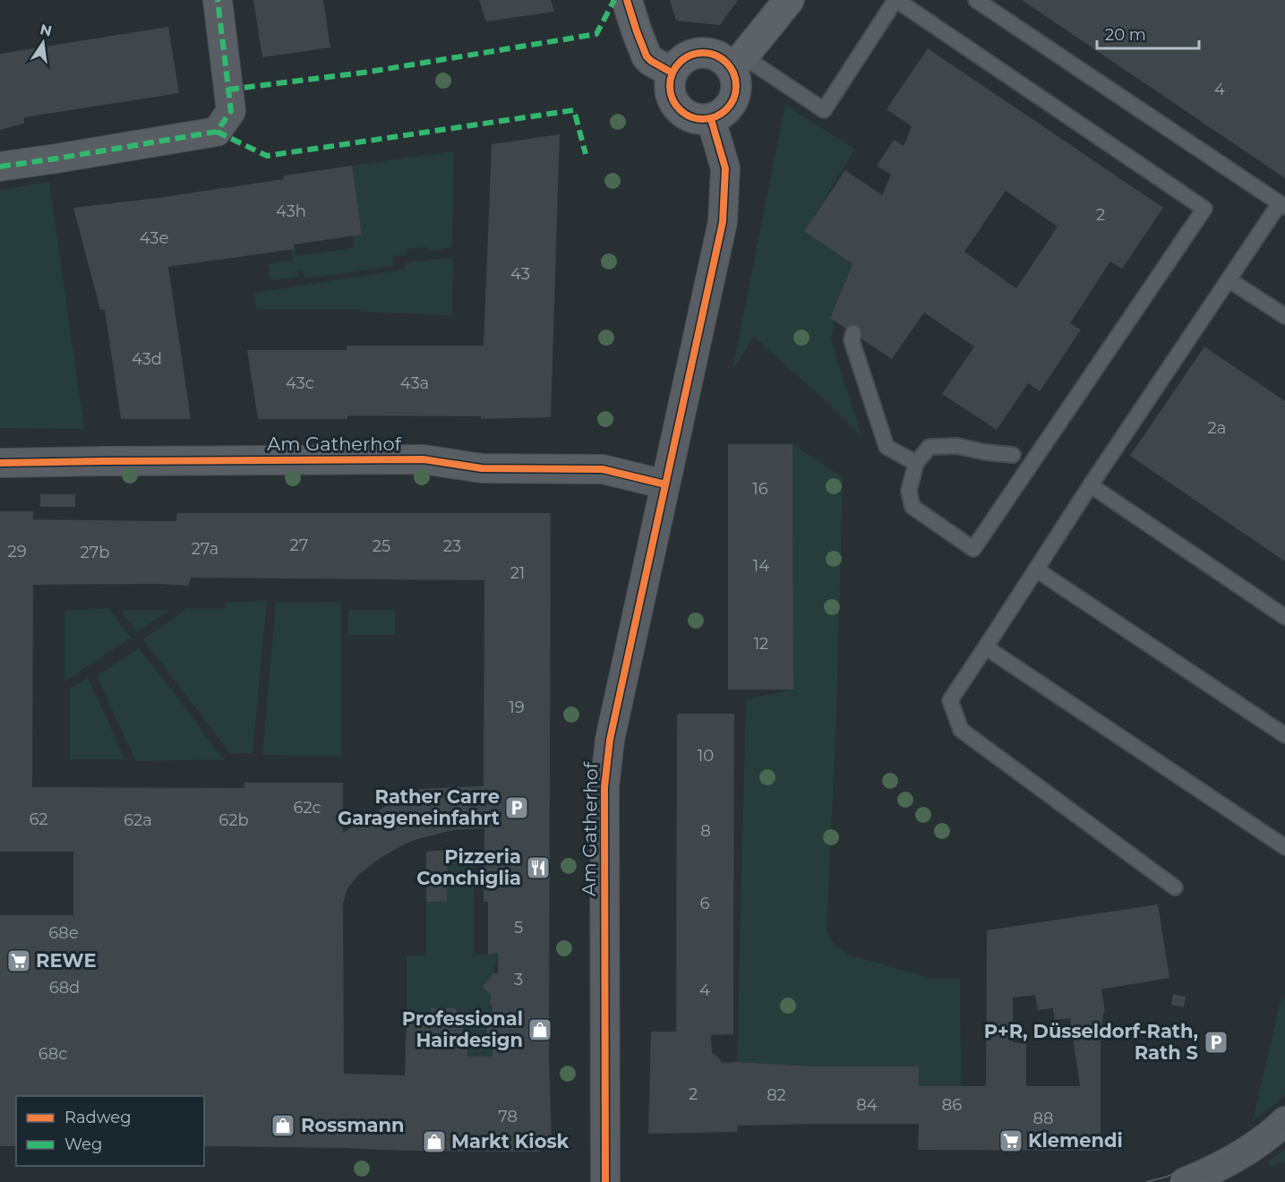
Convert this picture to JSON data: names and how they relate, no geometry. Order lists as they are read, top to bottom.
{
  "streets": {
    "street": ["Am Gatherhof"]
  },
  "places": {
    "parking": ["Rather Carre Garageneinfahrt", "P+R, Düsseldorf-Rath, Rath S"],
    "restaurant": ["Pizzeria Conchiglia"],
    "supermarket": ["REWE", "Klemendi"],
    "shop": ["Professional Hairdesign", "Rossmann", "Markt Kiosk"]
  },
  "house_numbers": [
    "4",
    "43h",
    "2",
    "43e",
    "43",
    "43d",
    "43c",
    "43a",
    "2a",
    "16",
    "27",
    "25",
    "23",
    "27a",
    "29",
    "27b",
    "14",
    "21",
    "12",
    "19",
    "10",
    "62c",
    "62",
    "62a",
    "62b",
    "8",
    "6",
    "5",
    "68e",
    "3",
    "68d",
    "4",
    "68c",
    "2",
    "82",
    "84",
    "86",
    "78",
    "88"
  ],
  "legend": ["Radweg", "Weg"],
  "scale_bar": "20 m",
  "north": "top"
}
